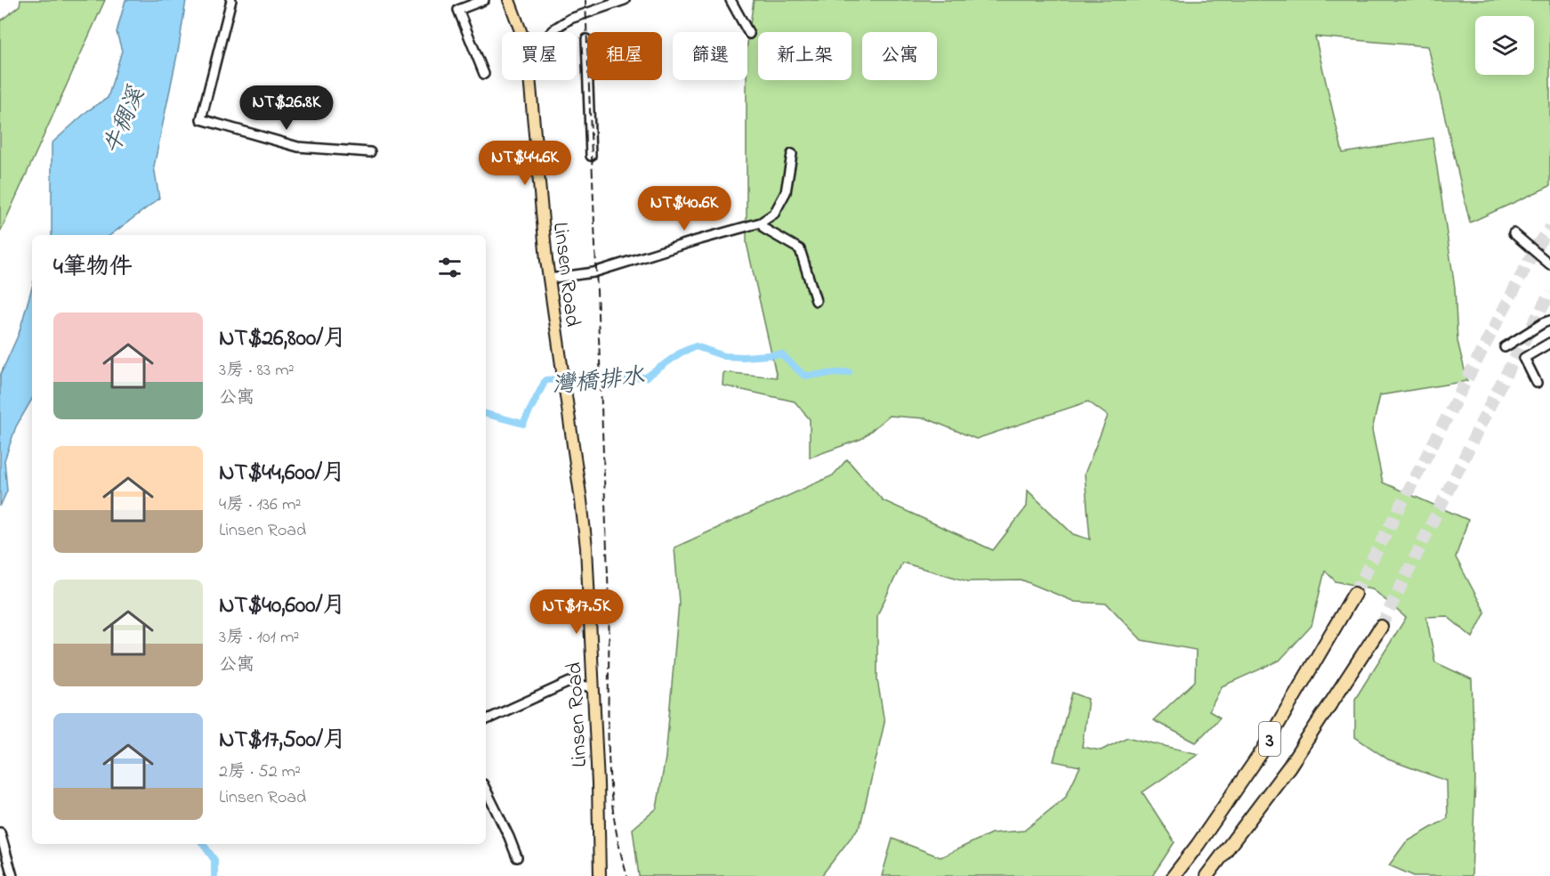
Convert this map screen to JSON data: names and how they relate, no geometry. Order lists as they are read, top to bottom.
{
  "streets": {
    "highway": ["3"],
    "main road": ["Linsen Road"]
  },
  "water": ["牛稠溪", "灣橋排水"],
  "page": {
    "chip": [
      "買屋",
      "租屋",
      "篩選",
      "新上架",
      "公寓"
    ],
    "price": [
      "NT$26.8K",
      "NT$44.6K",
      "NT$40.6K",
      "NT$17.5K"
    ],
    "heading": "4筆物件",
    "list": [
      {
        "name": "NT$26,800/月",
        "note": "3房 · 83 m² · 公寓"
      },
      {
        "name": "NT$44,600/月",
        "note": "4房 · 136 m² · Linsen Road"
      },
      {
        "name": "NT$40,600/月",
        "note": "3房 · 101 m² · 公寓"
      },
      {
        "name": "NT$17,500/月",
        "note": "2房 · 52 m² · Linsen Road"
      }
    ]
  }
}
